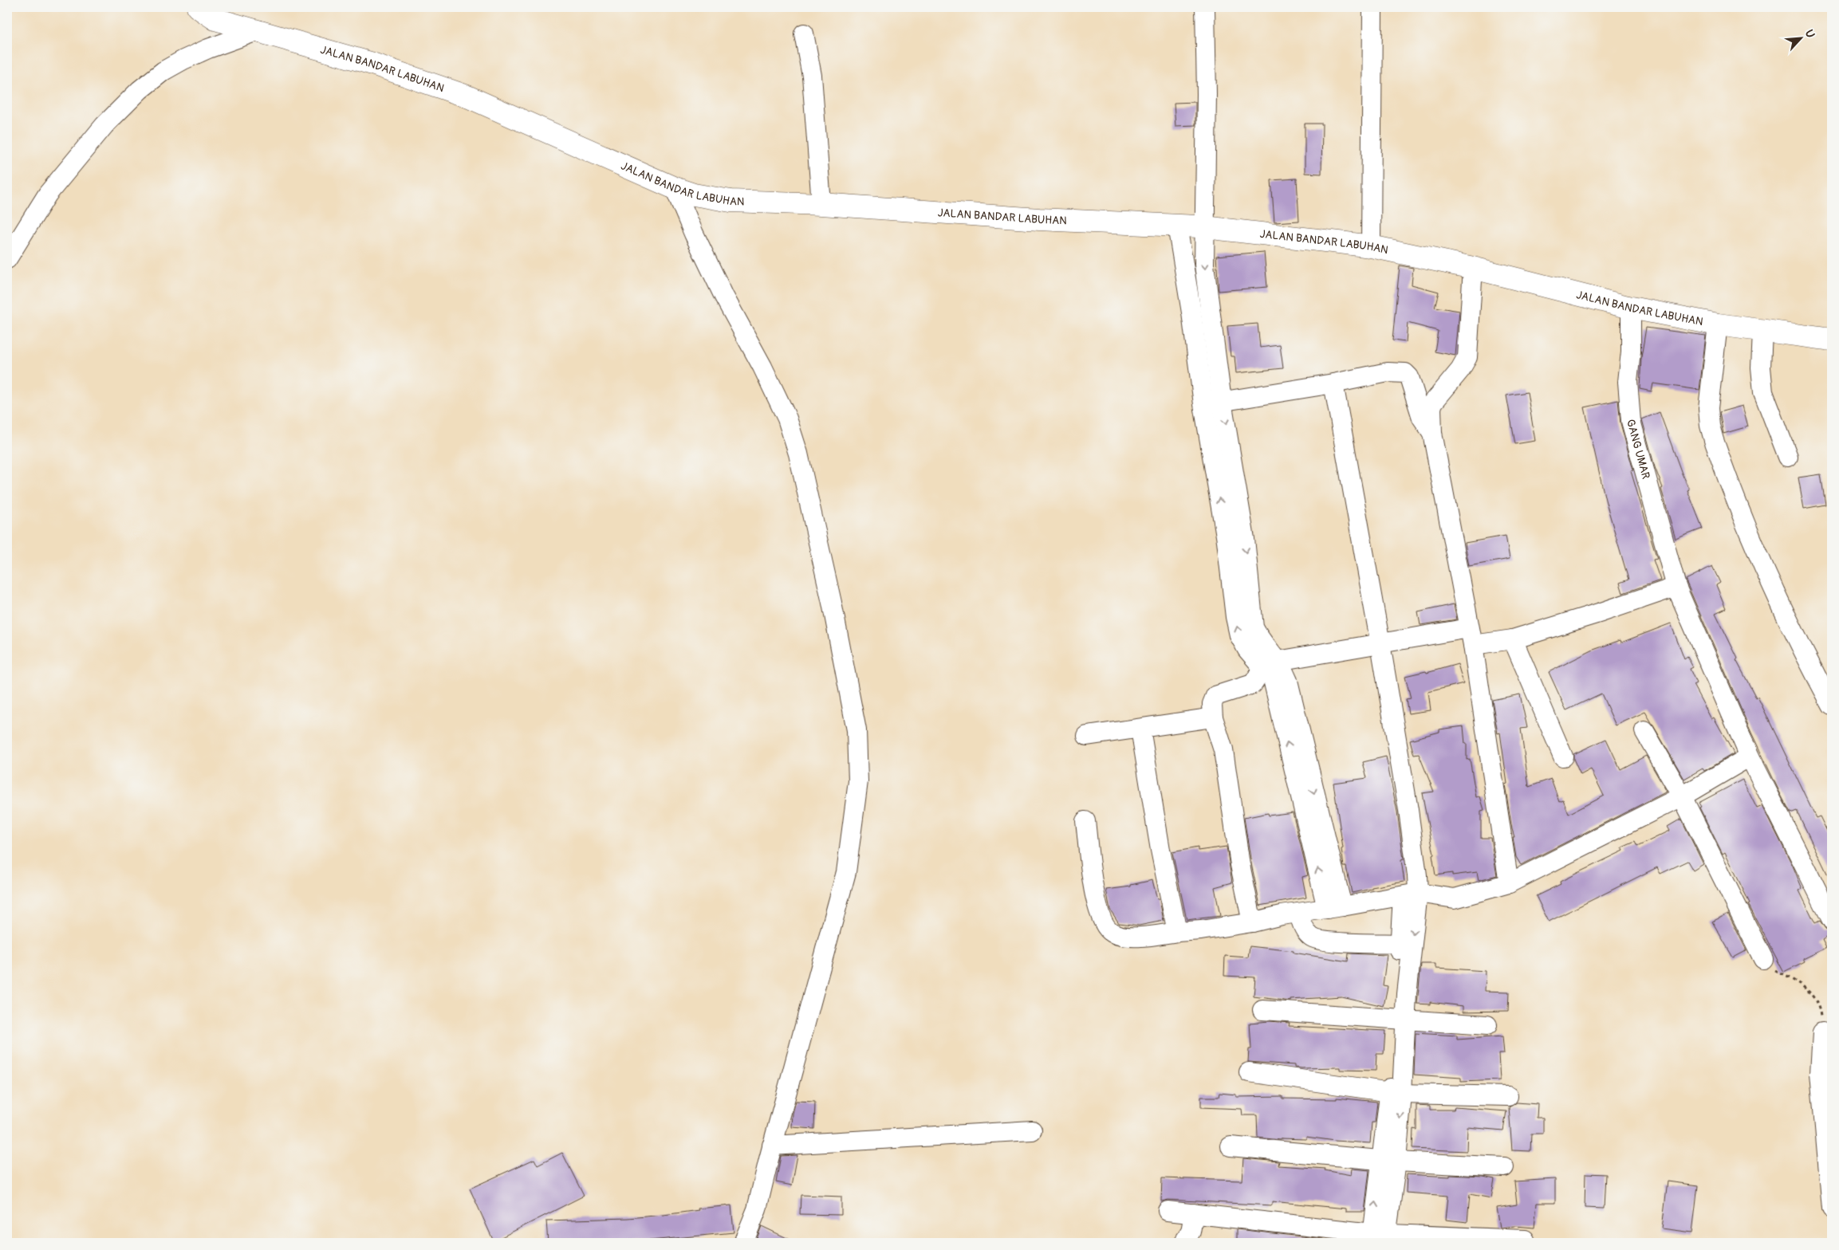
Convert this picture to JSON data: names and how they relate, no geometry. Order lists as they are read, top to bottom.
{
  "streets": {
    "main road": ["JALAN BANDAR LABUHAN"],
    "street": ["GANG UMAR"]
  },
  "crossings": [
    ["JALAN BANDAR LABUHAN", "GANG UMAR"]
  ],
  "north": "top right"
}
